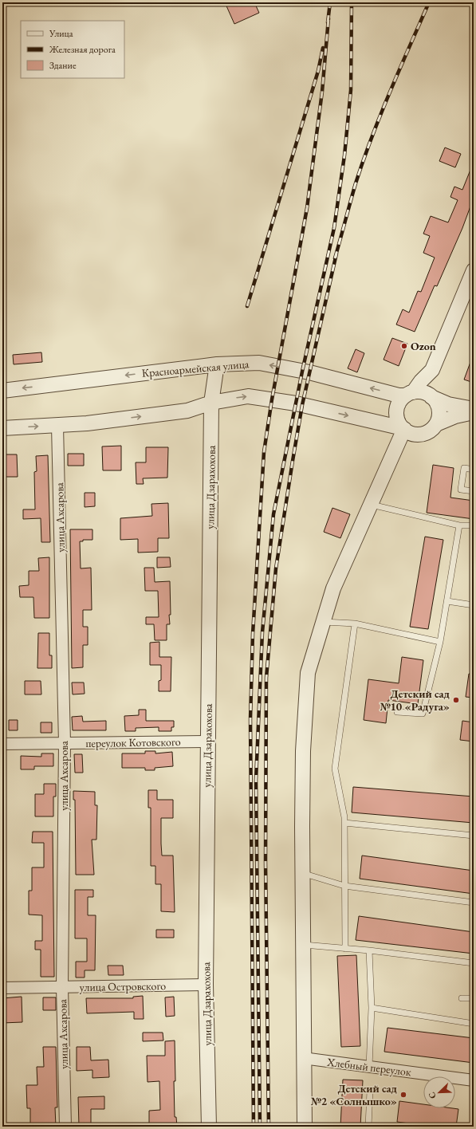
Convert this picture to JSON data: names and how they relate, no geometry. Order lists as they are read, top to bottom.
{
  "streets": {
    "street": [
      "Красноармейская улица",
      "улица Дзарахохова",
      "улица Ахсарова",
      "переулок Котовского",
      "улица Островского",
      "Хлебный переулок"
    ]
  },
  "crossings": [
    ["Красноармейская улица", "улица Дзарахохова"],
    ["улица Дзарахохова", "переулок Котовского"],
    ["улица Дзарахохова", "улица Островского"],
    ["улица Ахсарова", "переулок Котовского"],
    ["улица Ахсарова", "улица Островского"]
  ],
  "places": ["Ozon", "Детский сад №10 «Радуга»", "Детский сад №2 «Солнышко»"],
  "legend": ["Улица", "Железная дорога", "Здание"],
  "north": "bottom left"
}
